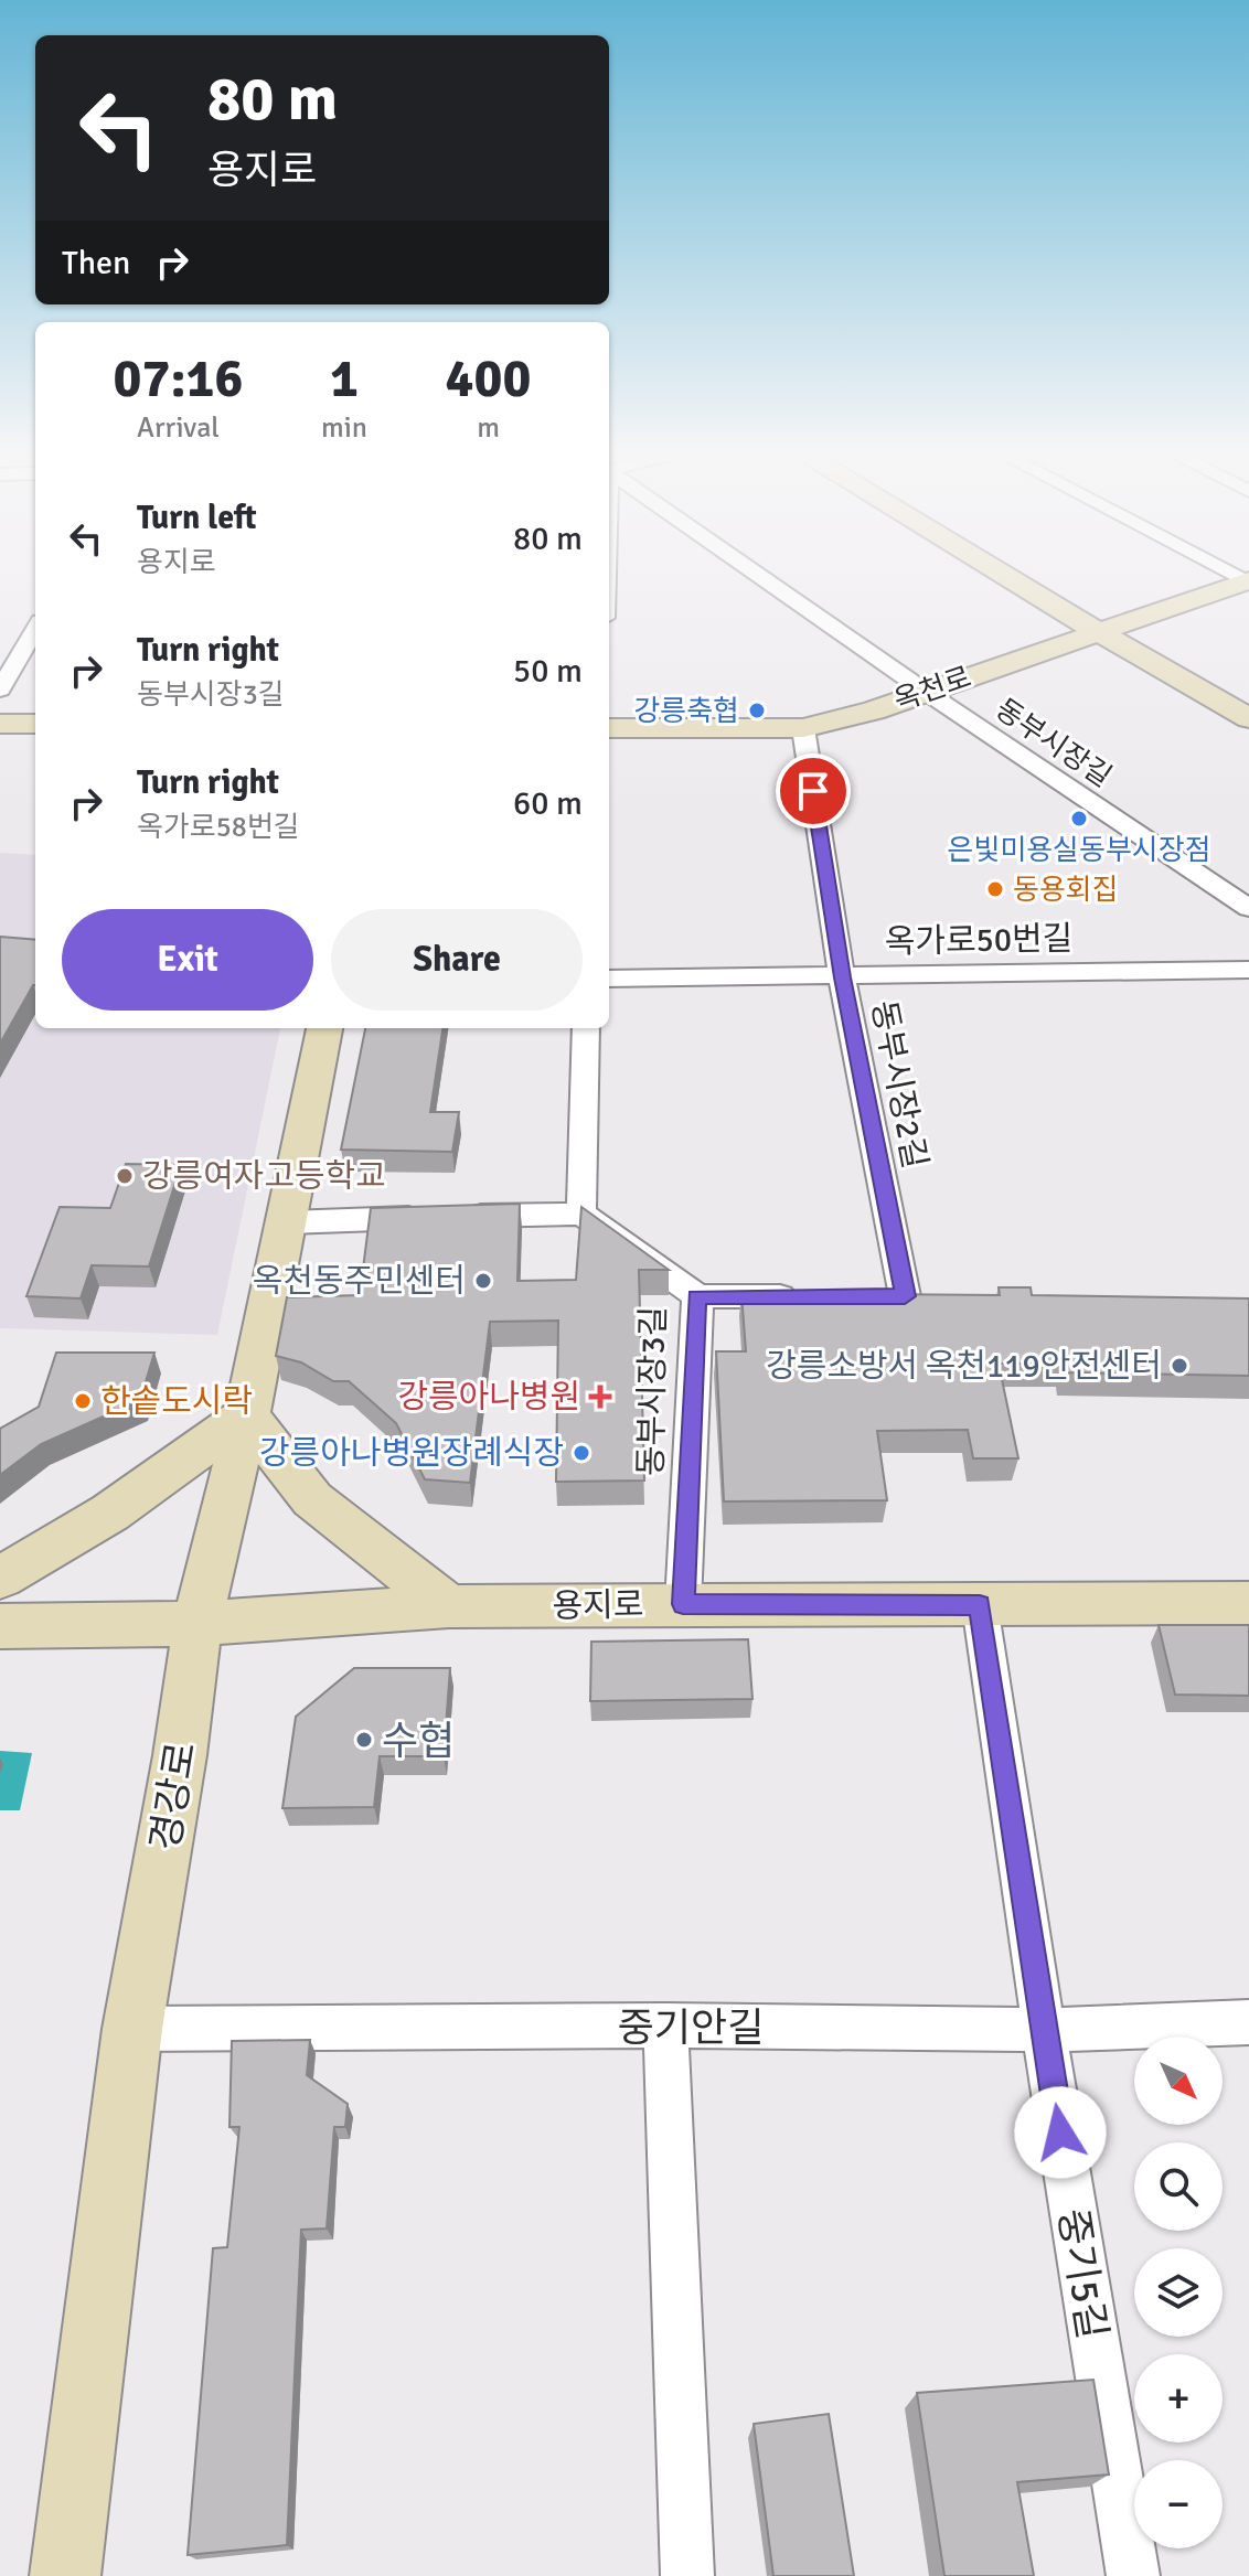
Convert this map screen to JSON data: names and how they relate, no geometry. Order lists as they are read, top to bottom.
{
  "streets": {
    "street": [
      "옥천로",
      "동부시장길",
      "옥가로50번길",
      "동부시장2길",
      "동부시장3길",
      "용지로",
      "경강로",
      "중기안길",
      "중기5길"
    ]
  },
  "crossings": [
    ["옥천로", "동부시장길"],
    ["옥천로", "동부시장2길"],
    ["옥가로50번길", "동부시장2길"],
    ["동부시장3길", "용지로"],
    ["용지로", "경강로"],
    ["용지로", "중기5길"],
    ["경강로", "중기안길"],
    ["중기안길", "중기5길"]
  ],
  "places": {
    "other": [
      "강릉축협",
      "은빛미용실동부시장점",
      "동용회집",
      "강릉여자고등학교",
      "옥천동주민센터",
      "강릉소방서 옥천119안전센터",
      "한솥도시락",
      "강릉아나병원장례식장",
      "수협"
    ],
    "health": ["강릉아나병원"]
  },
  "north": "bottom right",
  "page": {
    "turn": ["80 m", "용지로"],
    "then": "Then",
    "eta": [
      "07:16",
      "Arrival",
      "1",
      "min",
      "400",
      "m"
    ],
    "list": [
      {
        "name": "Turn left",
        "note": "용지로",
        "value": "80 m"
      },
      {
        "name": "Turn right",
        "note": "동부시장3길",
        "value": "50 m"
      },
      {
        "name": "Turn right",
        "note": "옥가로58번길",
        "value": "60 m"
      }
    ],
    "buttons": ["Exit", "Share"],
    "map_buttons": ["+", "−"]
  }
}
